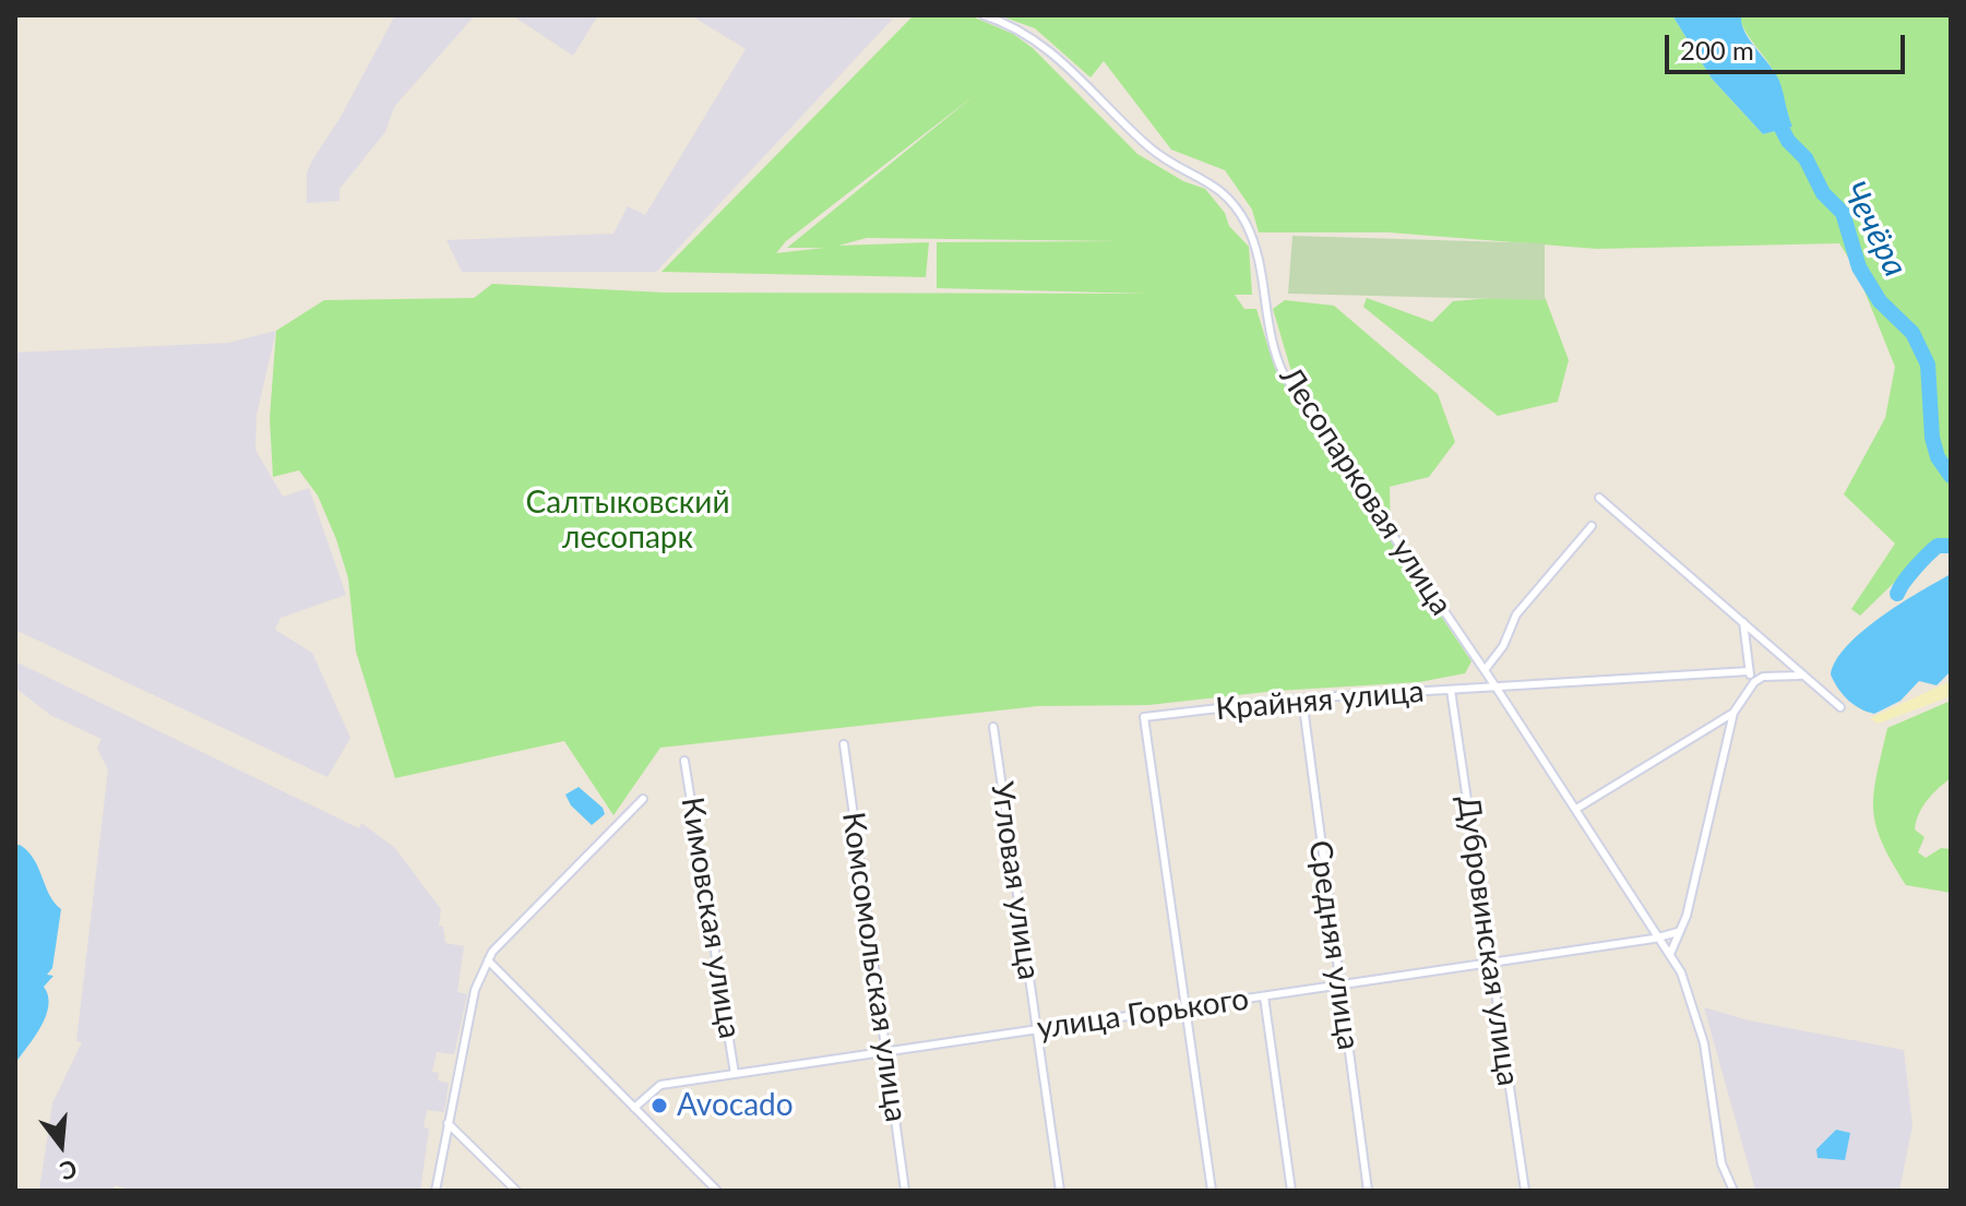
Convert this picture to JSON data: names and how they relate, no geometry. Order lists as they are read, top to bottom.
{
  "streets": {
    "street": [
      "Лесопарковая улица",
      "Крайняя улица",
      "Угловая улица",
      "Кимовская улица",
      "Дубровинская улица",
      "Средняя улица",
      "Комсомольская улица",
      "улица Горького"
    ]
  },
  "crossings": [
    ["Лесопарковая улица", "Крайняя улица"],
    ["Лесопарковая улица", "улица Горького"],
    ["Крайняя улица", "Дубровинская улица"],
    ["Крайняя улица", "Средняя улица"],
    ["Крайняя улица", "улица Горького"],
    ["Угловая улица", "улица Горького"],
    ["Кимовская улица", "улица Горького"],
    ["Дубровинская улица", "улица Горького"],
    ["Средняя улица", "улица Горького"],
    ["Комсомольская улица", "улица Горького"]
  ],
  "water": ["Чечёра"],
  "parks": ["Салтыковский лесопарк"],
  "places": ["Avocado"],
  "scale_bar": "200 m",
  "north": "bottom"
}
